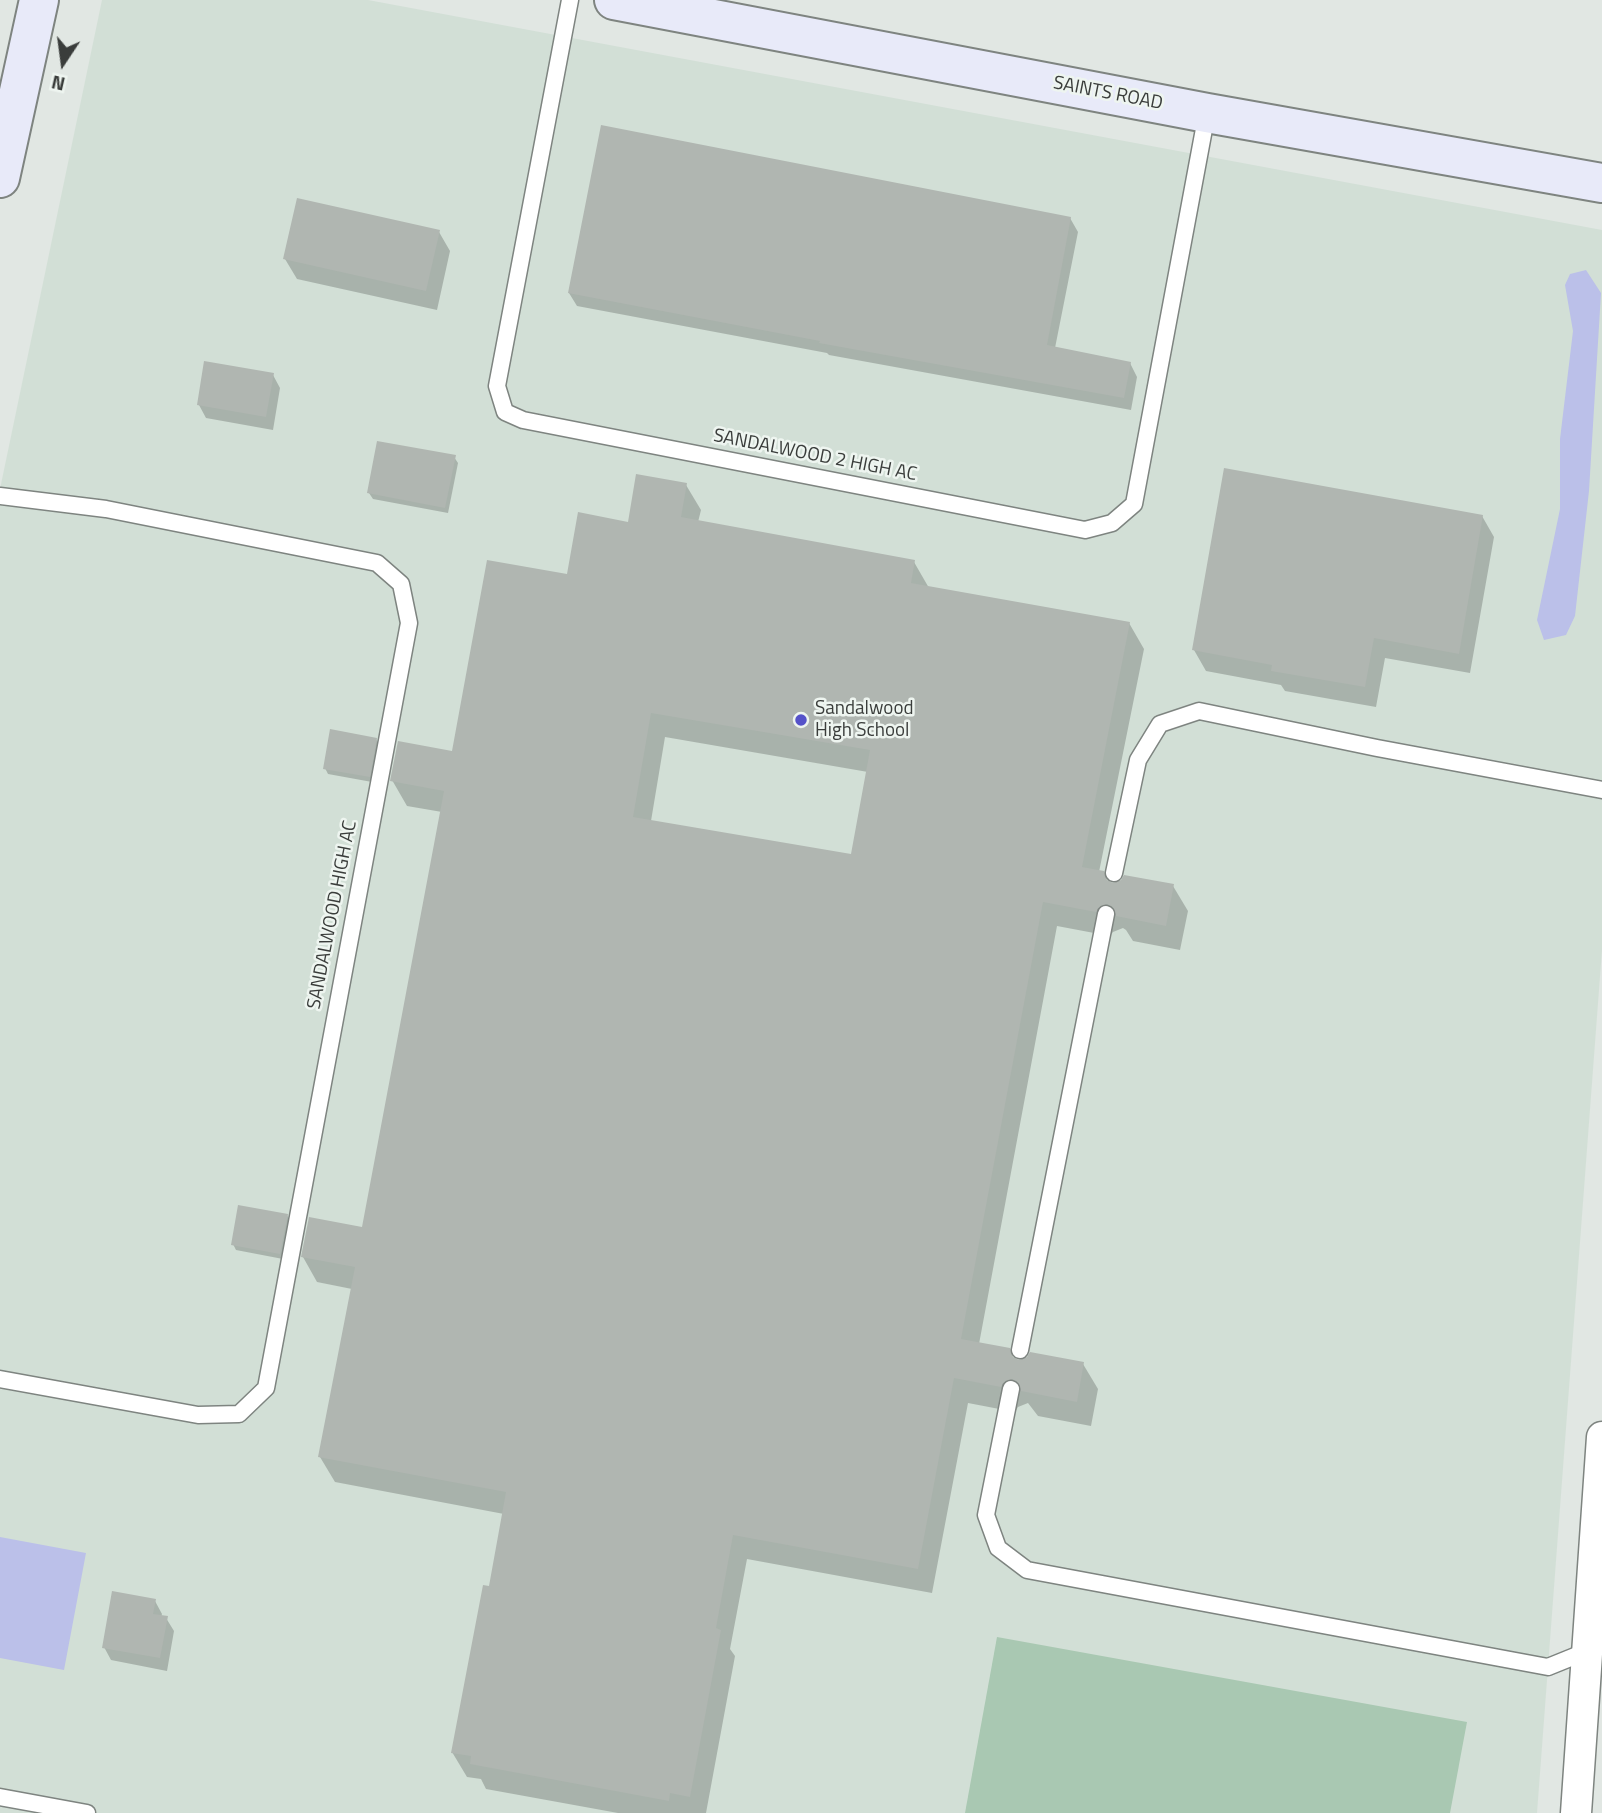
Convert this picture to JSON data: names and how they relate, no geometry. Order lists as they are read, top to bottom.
{
  "streets": {
    "street": ["SAINTS ROAD"],
    "lane": ["SANDALWOOD 2 HIGH AC", "SANDALWOOD HIGH AC"]
  },
  "crossings": [
    ["SAINTS ROAD", "SANDALWOOD 2 HIGH AC"]
  ],
  "places": ["Sandalwood High School"],
  "north": "bottom"
}
